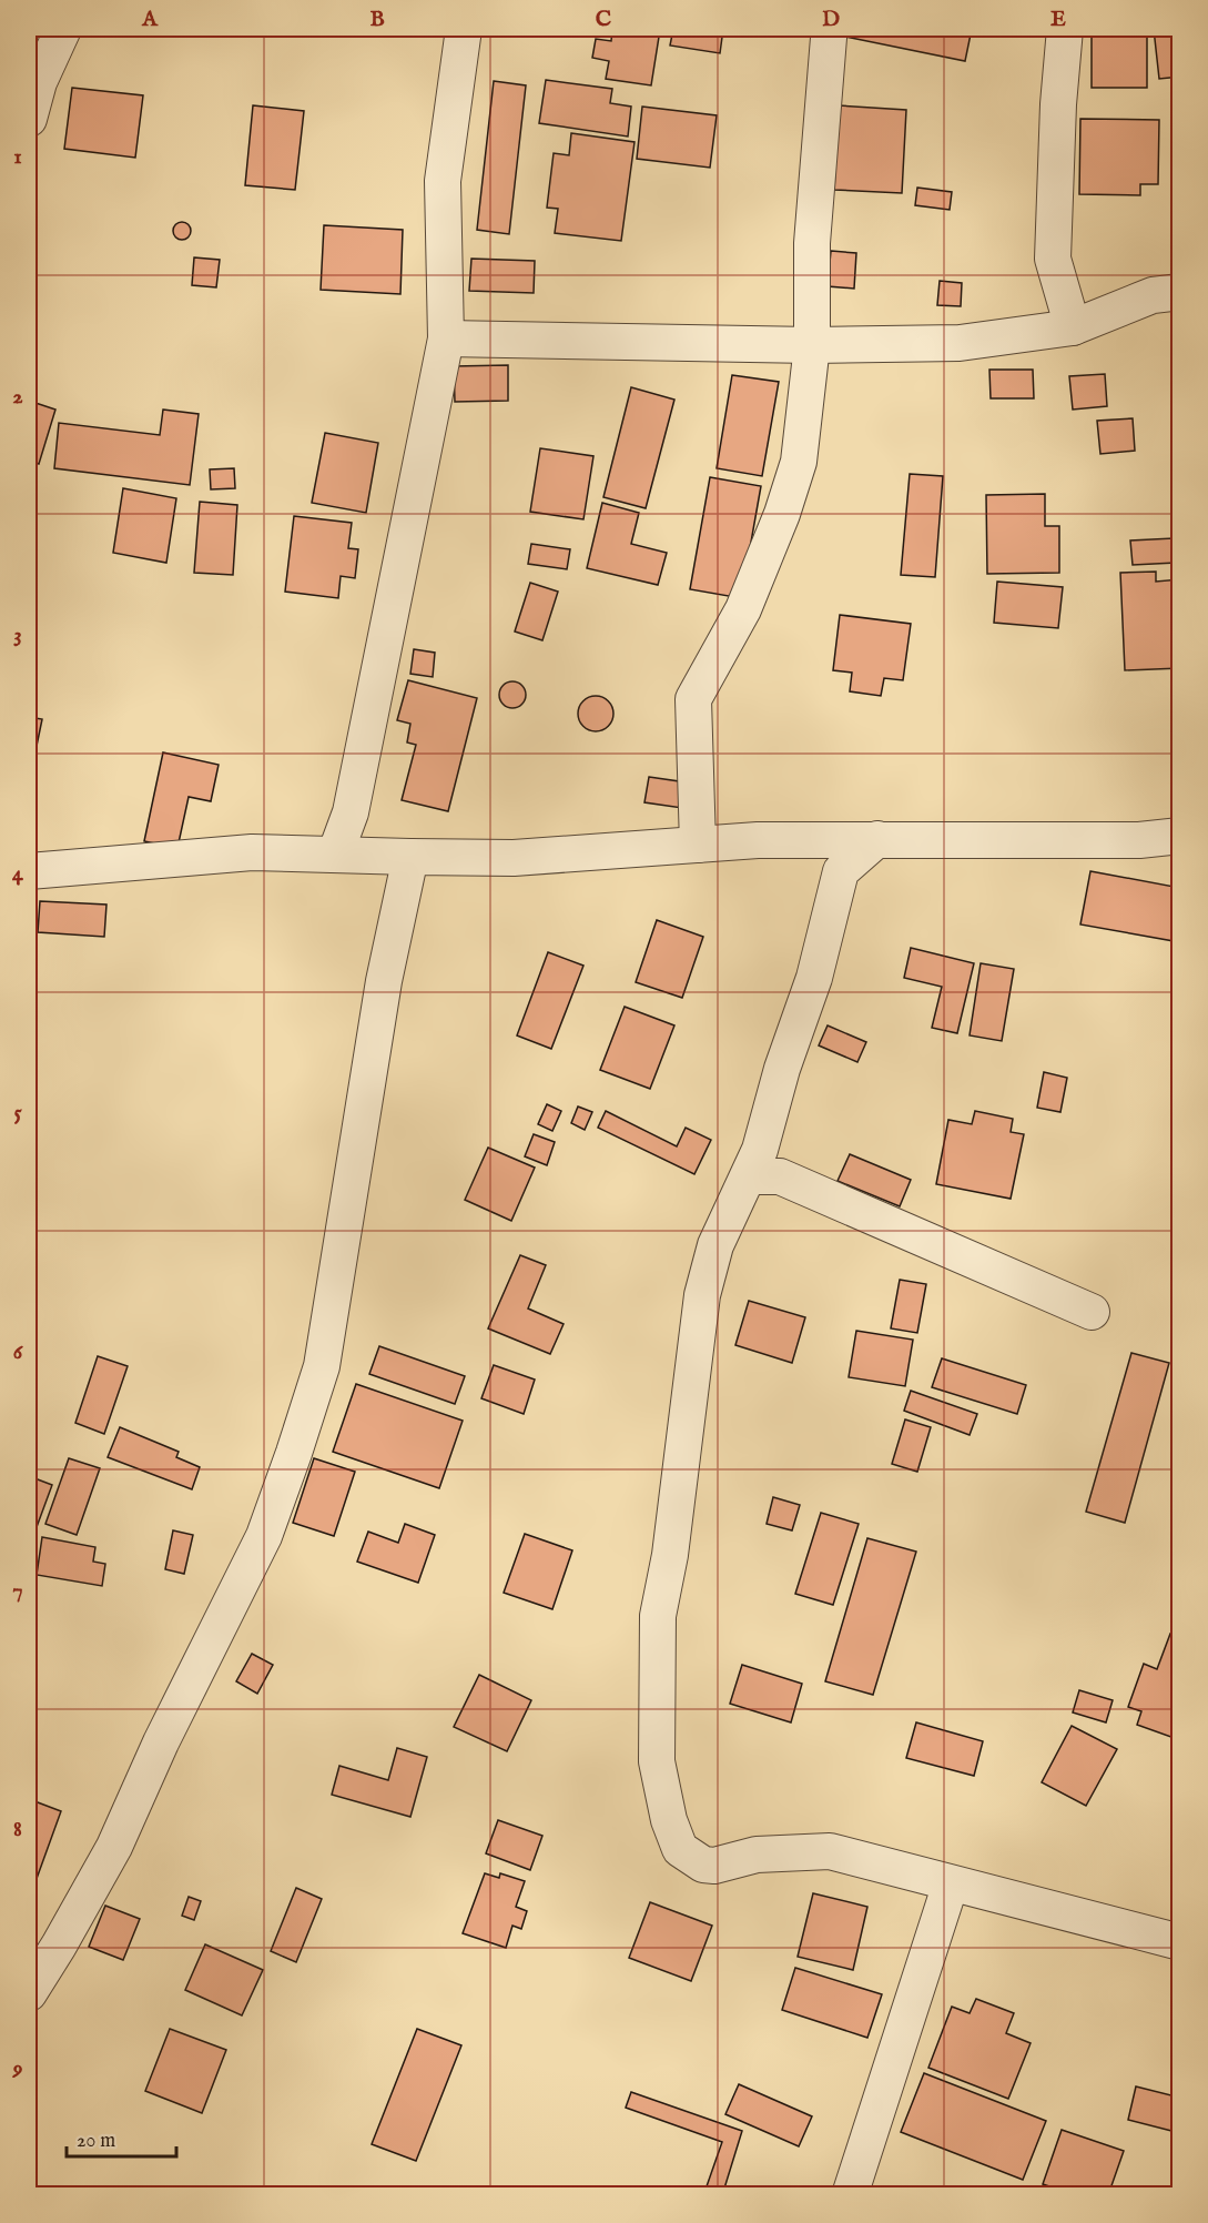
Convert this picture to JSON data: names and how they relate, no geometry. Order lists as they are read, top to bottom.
{
  "scale_bar": "20 m",
  "grid": {
    "columns": [
      "A",
      "B",
      "C",
      "D",
      "E"
    ],
    "rows": [
      "1",
      "2",
      "3",
      "4",
      "5",
      "6",
      "7",
      "8",
      "9"
    ]
  }
}
